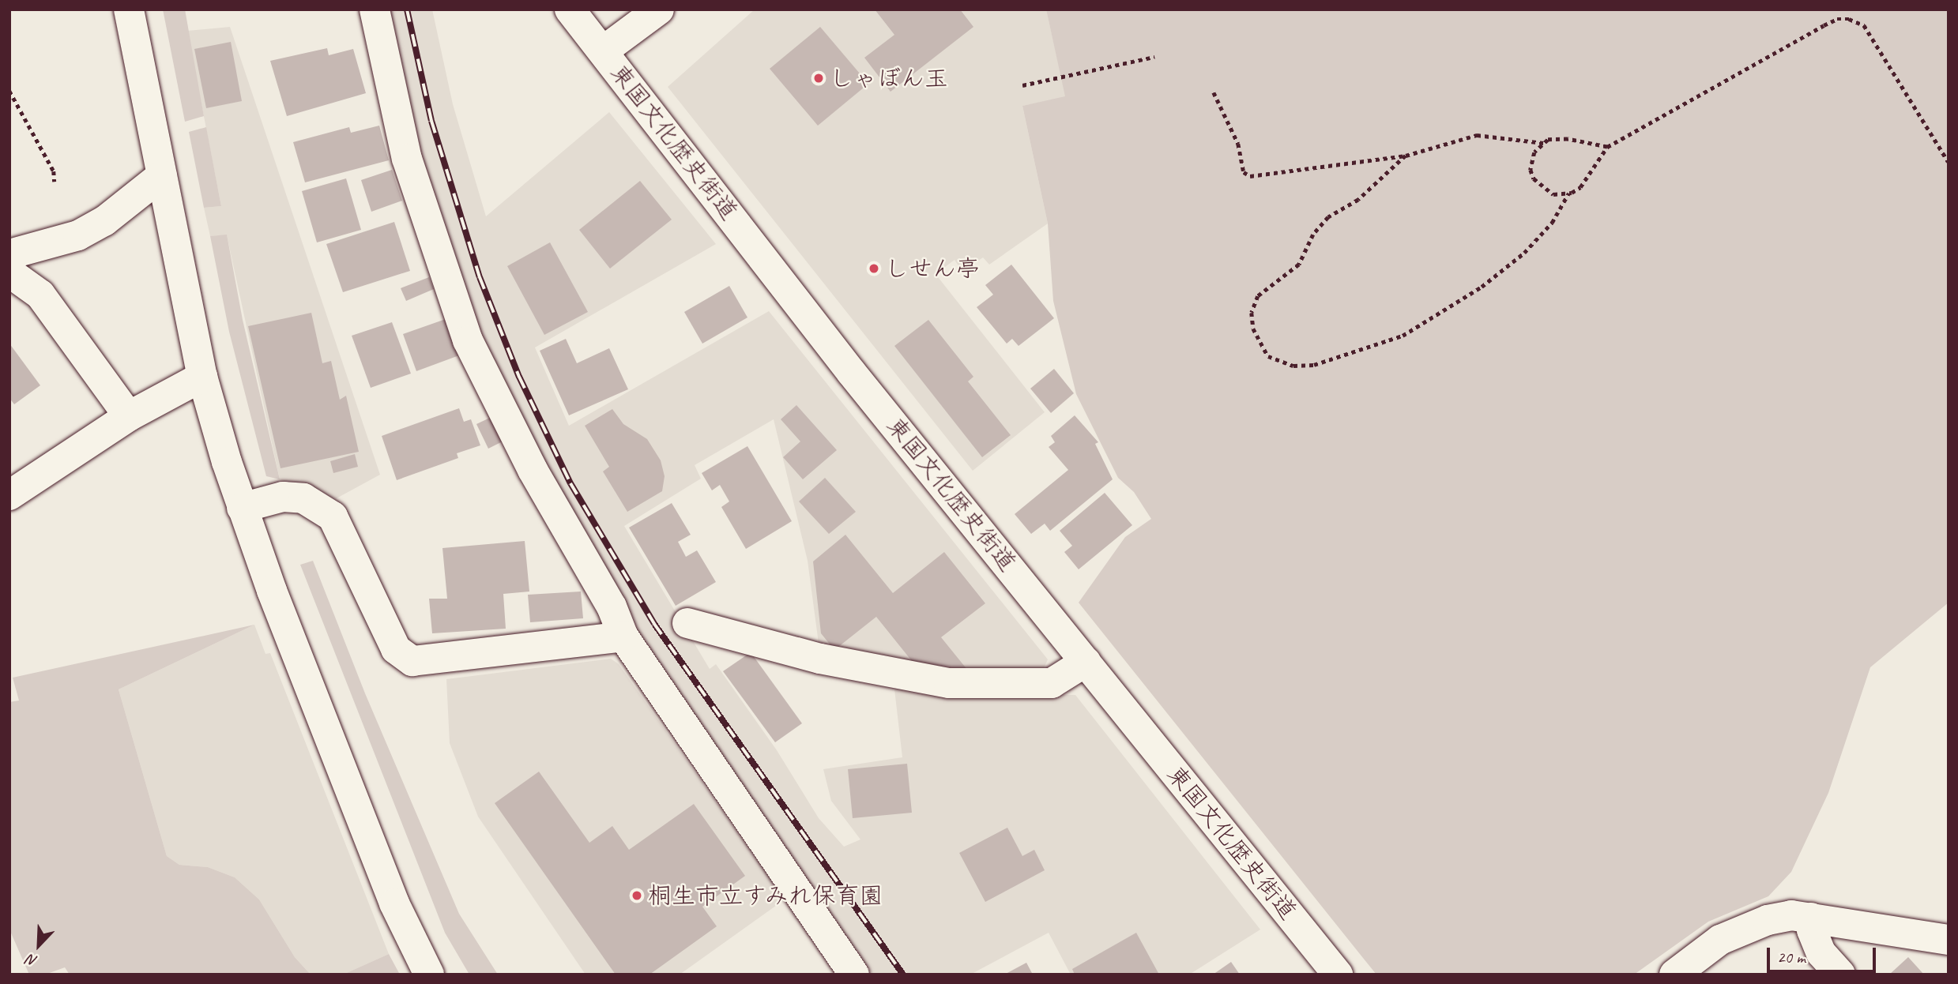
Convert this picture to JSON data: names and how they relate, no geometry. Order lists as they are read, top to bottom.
{
  "streets": {
    "main road": ["東国文化歴史街道"]
  },
  "places": ["しゃぼん玉", "しせん亭", "桐生市立すみれ保育園"],
  "scale_bar": "20 m",
  "north": "bottom left"
}
